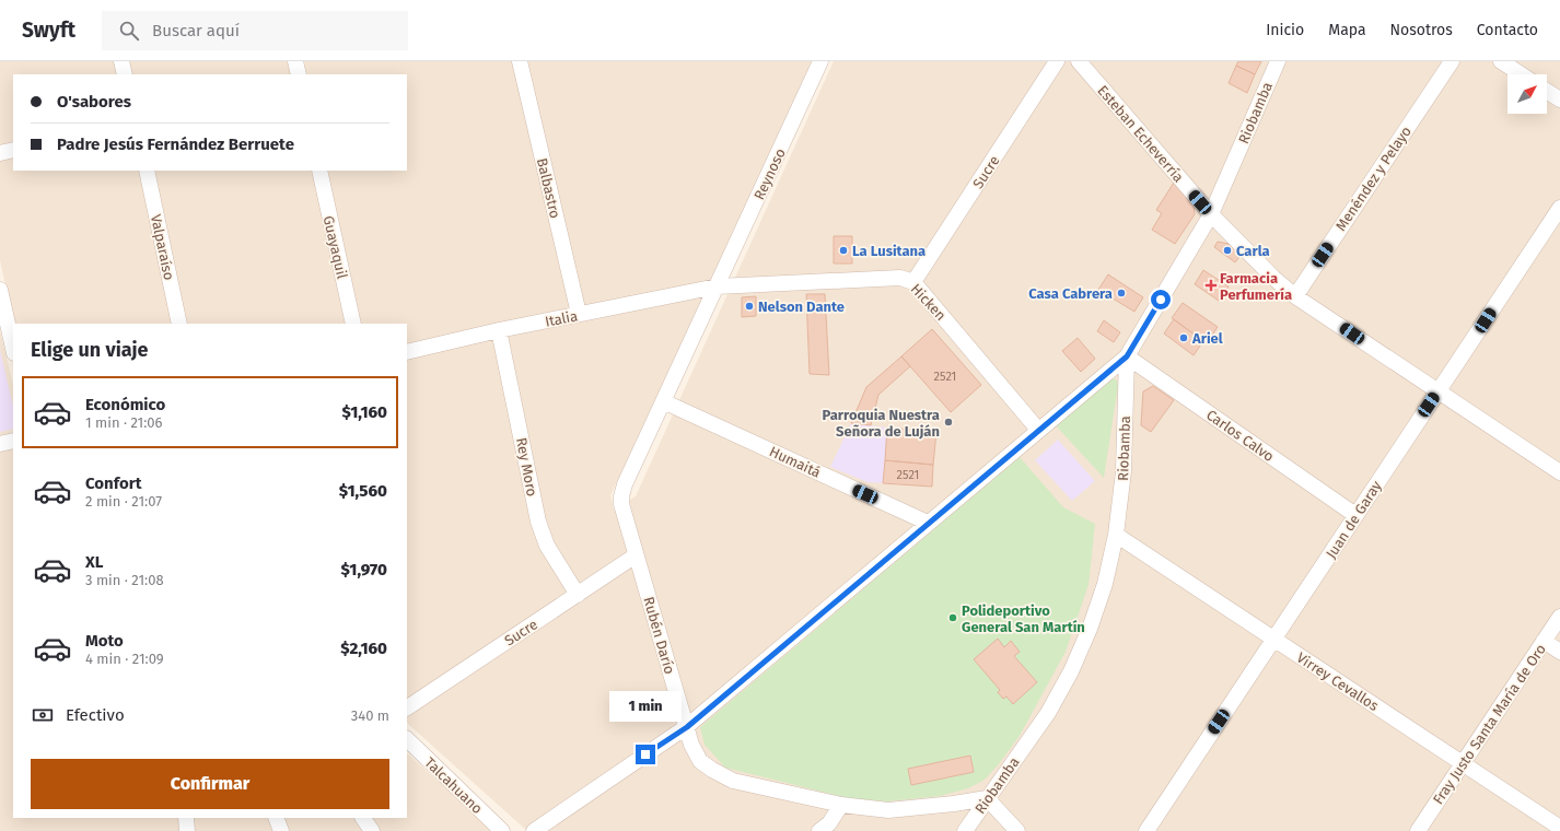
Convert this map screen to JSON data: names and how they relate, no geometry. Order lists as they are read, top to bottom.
{
  "streets": {
    "street": [
      "Riobamba",
      "Esteban Echeverría",
      "Sucre",
      "Reynoso",
      "Menéndez y Pelayo",
      "Balbastro",
      "Valparaíso",
      "Guayaquil",
      "Hicken",
      "Italia",
      "Carlos Calvo",
      "Humaitá",
      "Rey Moro",
      "Juan de Garay",
      "Rubén Darío",
      "Virrey Cevallos",
      "Fray Justo Santa María de Oro",
      "Talcahuano"
    ]
  },
  "crossings": [
    ["Riobamba", "Esteban Echeverría"],
    ["Riobamba", "Carlos Calvo"],
    ["Riobamba", "Rubén Darío"],
    ["Riobamba", "Virrey Cevallos"],
    ["Esteban Echeverría", "Menéndez y Pelayo"],
    ["Esteban Echeverría", "Juan de Garay"],
    ["Sucre", "Hicken"],
    ["Sucre", "Rey Moro"],
    ["Sucre", "Rubén Darío"],
    ["Reynoso", "Hicken"],
    ["Reynoso", "Italia"],
    ["Reynoso", "Rubén Darío"],
    ["Balbastro", "Italia"],
    ["Hicken", "Italia"],
    ["Hicken", "Rubén Darío"],
    ["Italia", "Rey Moro"],
    ["Italia", "Rubén Darío"],
    ["Carlos Calvo", "Juan de Garay"],
    ["Humaitá", "Rubén Darío"],
    ["Juan de Garay", "Virrey Cevallos"],
    ["Virrey Cevallos", "Fray Justo Santa María de Oro"]
  ],
  "places": {
    "other": [
      "La Lusitana",
      "Carla",
      "Casa Cabrera",
      "Nelson Dante",
      "Ariel",
      "Parroquia Nuestra Señora de Luján",
      "Polideportivo General San Martín"
    ],
    "health": ["Farmacia Perfumería"]
  },
  "house_numbers": ["2521", "2521"],
  "north": "top right",
  "page": {
    "header": "Swyft",
    "search": "Buscar aquí",
    "nav": [
      "Inicio",
      "Mapa",
      "Nosotros",
      "Contacto"
    ],
    "banner": ["O'sabores", "Padre Jesús Fernández Berruete"],
    "heading": "Elige un viaje",
    "list": [
      {
        "name": "Económico",
        "note": "1 min · 21:06",
        "value": "$1,160"
      },
      {
        "name": "Confort",
        "note": "2 min · 21:07",
        "value": "$1,560"
      },
      {
        "name": "XL",
        "note": "3 min · 21:08",
        "value": "$1,970"
      },
      {
        "name": "Moto",
        "note": "4 min · 21:09",
        "value": "$2,160"
      }
    ],
    "bubble": "1 min",
    "pay": ["Efectivo", "340 m"],
    "buttons": "Confirmar"
  }
}
